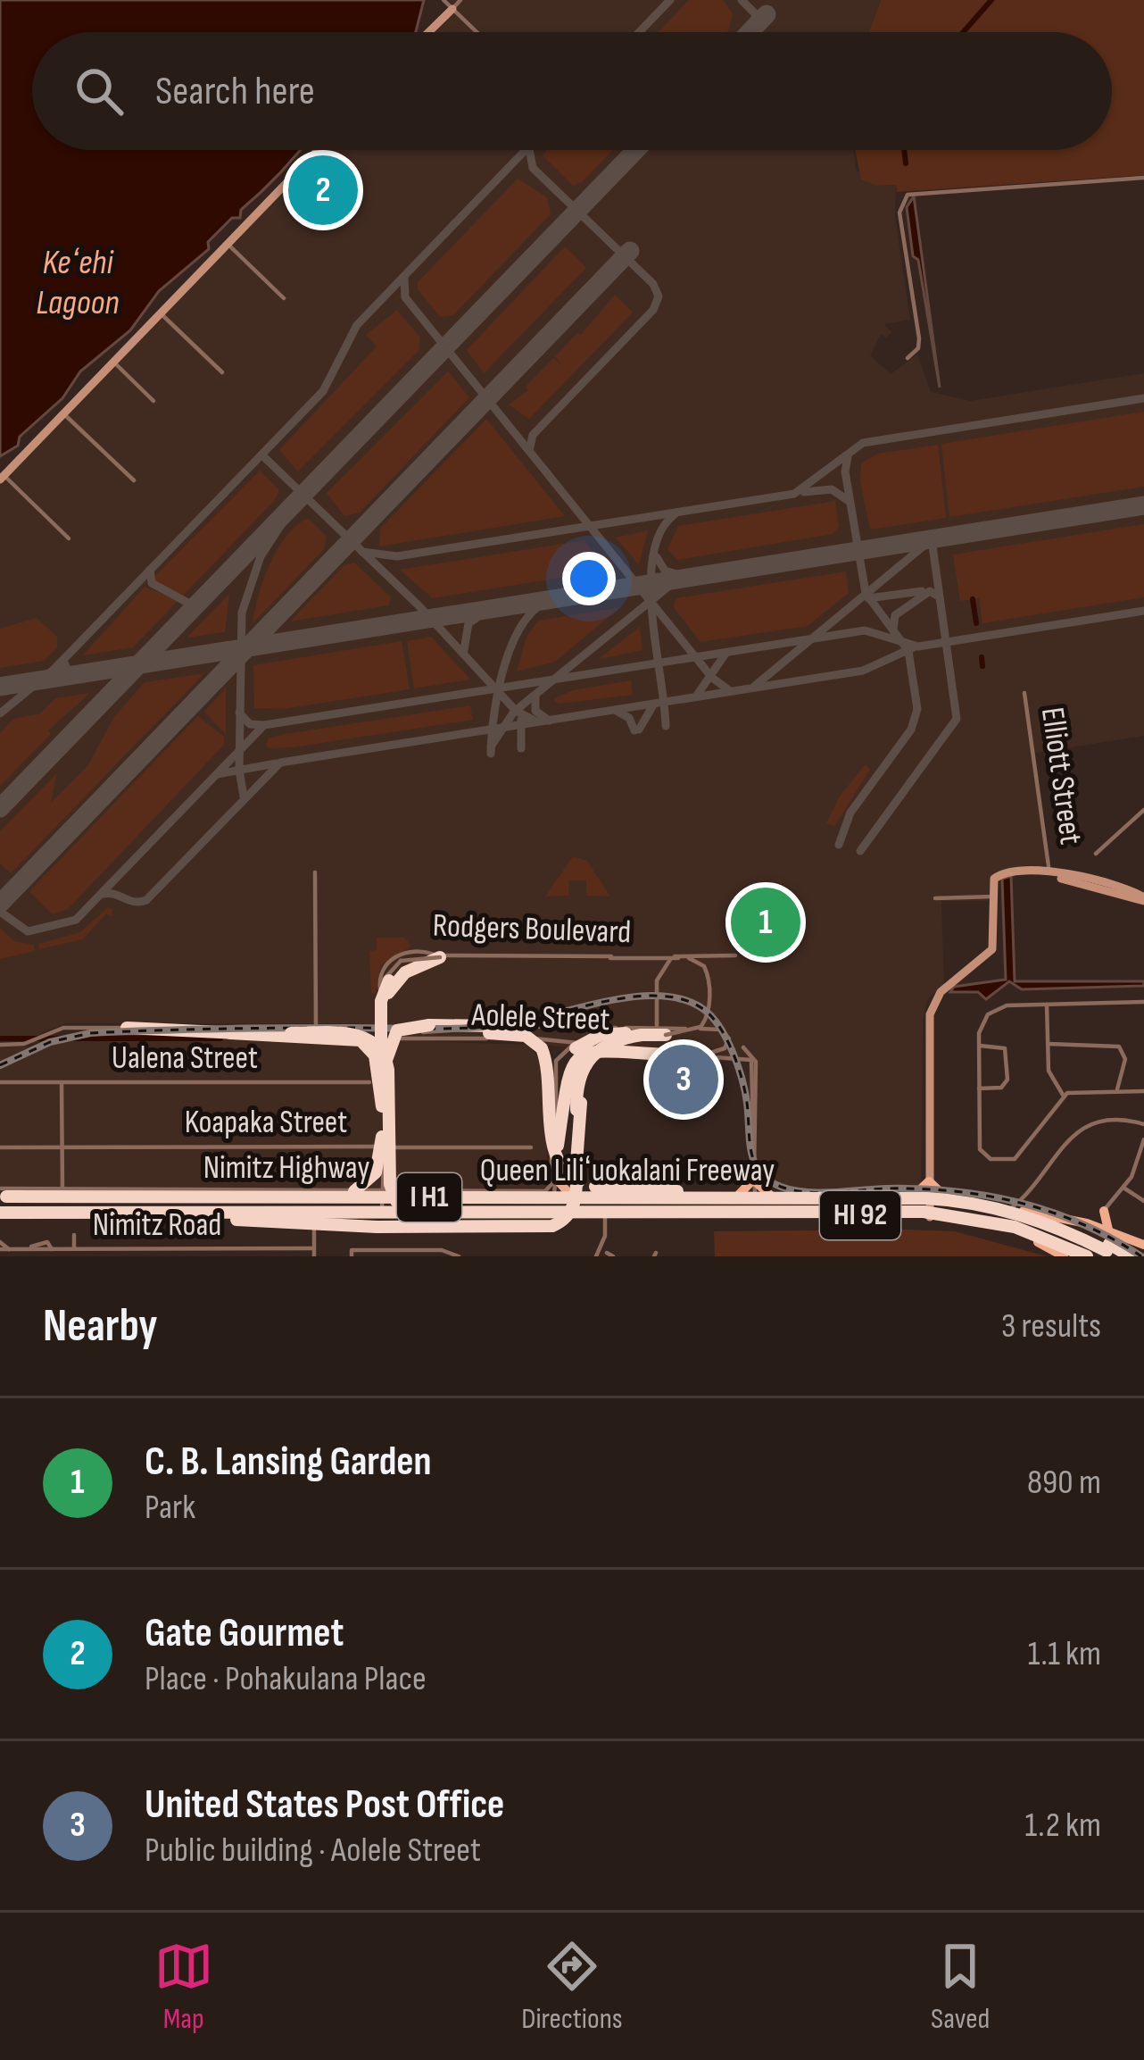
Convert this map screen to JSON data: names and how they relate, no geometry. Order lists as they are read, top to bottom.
{
  "streets": {
    "highway": ["Queen Liliʻuokalani Freeway", "I H1"],
    "main road": ["Nimitz Highway", "HI 92"],
    "street": [
      "Elliott Street",
      "Rodgers Boulevard",
      "Aolele Street",
      "Ualena Street",
      "Koapaka Street",
      "Nimitz Road"
    ]
  },
  "crossings": [
    ["Rodgers Boulevard", "Aolele Street"],
    ["Rodgers Boulevard", "Koapaka Street"],
    ["Rodgers Boulevard", "Nimitz Highway"],
    ["Nimitz Highway", "Queen Liliʻuokalani Freeway"],
    ["Nimitz Highway", "HI 92"],
    ["Queen Liliʻuokalani Freeway", "HI 92"]
  ],
  "water": ["Keʻehi Lagoon"],
  "page": {
    "search": "Search here",
    "pins": ["2", "1", "3"],
    "heading": ["Nearby", "3 results"],
    "list": [
      {
        "mark": "1",
        "name": "C. B. Lansing Garden",
        "note": "Park",
        "value": "890 m"
      },
      {
        "mark": "2",
        "name": "Gate Gourmet",
        "note": "Place · Pohakulana Place",
        "value": "1.1 km"
      },
      {
        "mark": "3",
        "name": "United States Post Office",
        "note": "Public building · Aolele Street",
        "value": "1.2 km"
      }
    ],
    "nav": ["Map", "Directions", "Saved"]
  }
}
